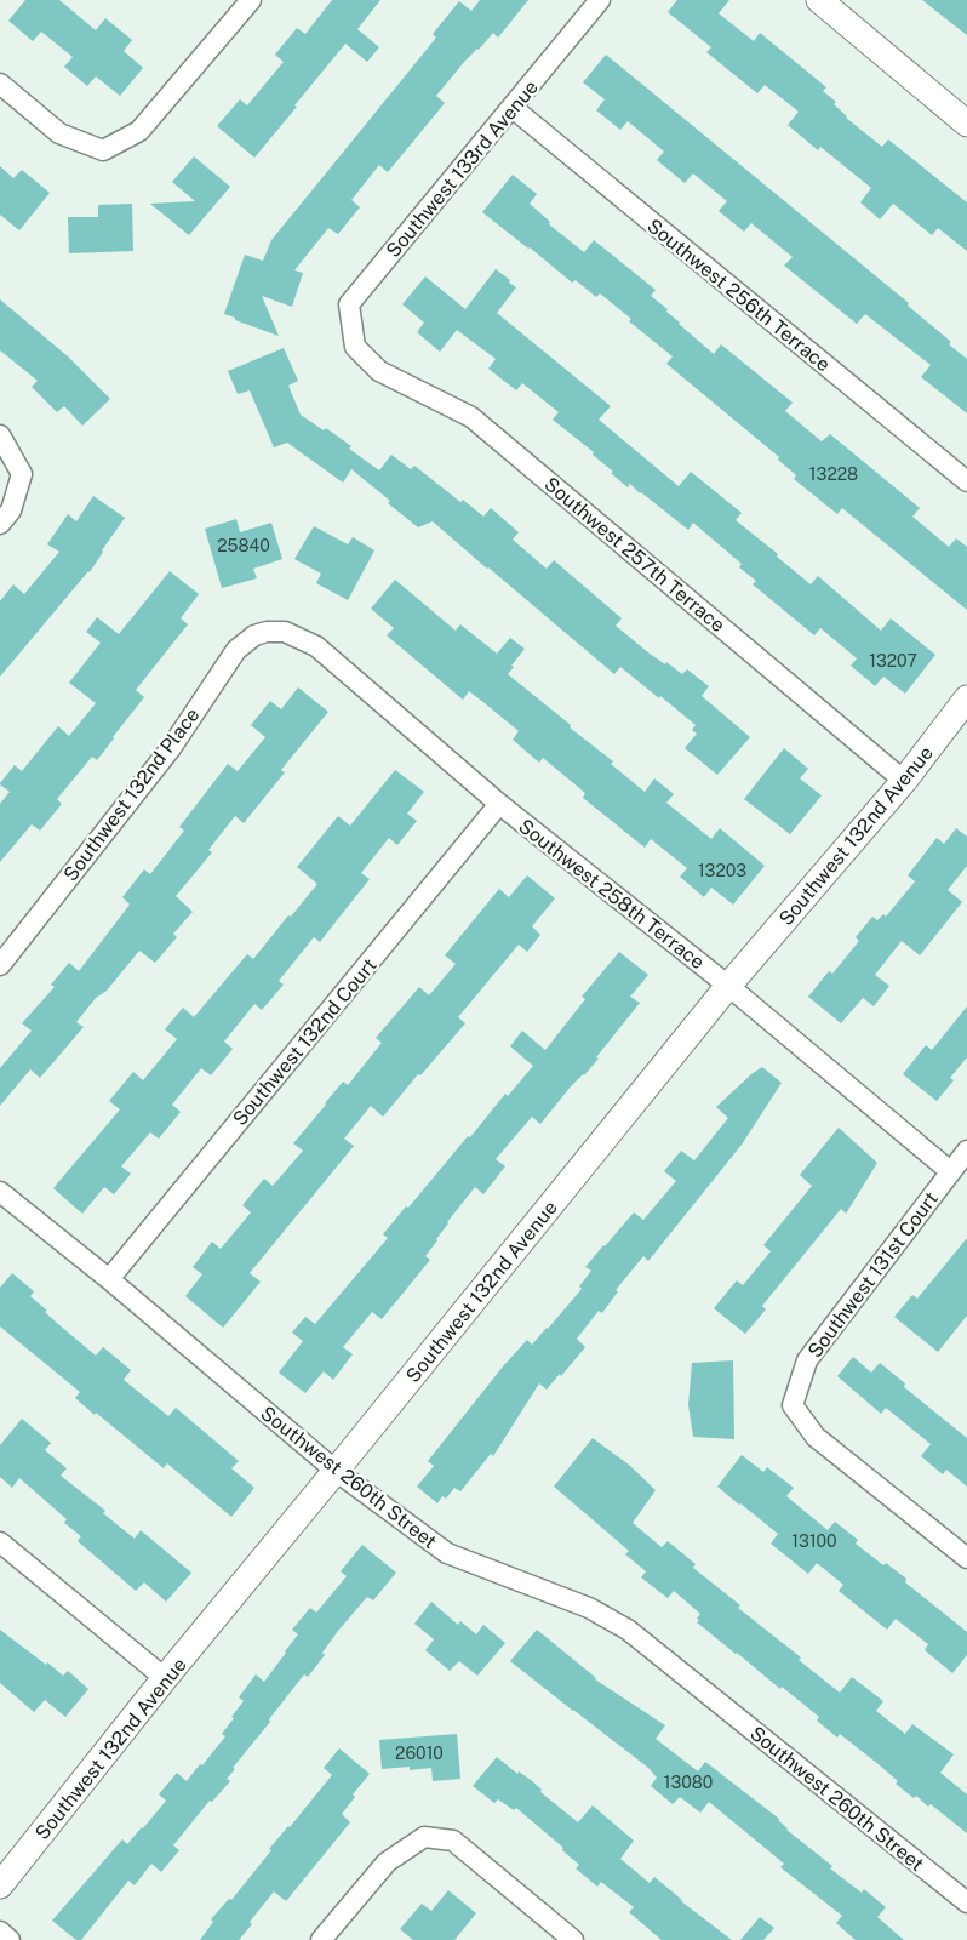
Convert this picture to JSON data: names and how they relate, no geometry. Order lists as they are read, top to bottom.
{
  "streets": {
    "street": [
      "Southwest 133rd Avenue",
      "Southwest 256th Terrace",
      "Southwest 257th Terrace",
      "Southwest 132nd Place",
      "Southwest 132nd Avenue",
      "Southwest 258th Terrace",
      "Southwest 132nd Court",
      "Southwest 131st Court",
      "Southwest 260th Street"
    ]
  },
  "crossings": [
    ["Southwest 133rd Avenue", "Southwest 256th Terrace"],
    ["Southwest 133rd Avenue", "Southwest 257th Terrace"],
    ["Southwest 257th Terrace", "Southwest 132nd Avenue"],
    ["Southwest 132nd Place", "Southwest 258th Terrace"],
    ["Southwest 132nd Avenue", "Southwest 258th Terrace"],
    ["Southwest 132nd Avenue", "Southwest 260th Street"],
    ["Southwest 258th Terrace", "Southwest 132nd Court"],
    ["Southwest 258th Terrace", "Southwest 131st Court"],
    ["Southwest 132nd Court", "Southwest 260th Street"]
  ],
  "house_numbers": [
    "13228",
    "25840",
    "13207",
    "13203",
    "13100",
    "26010",
    "13080"
  ]
}
